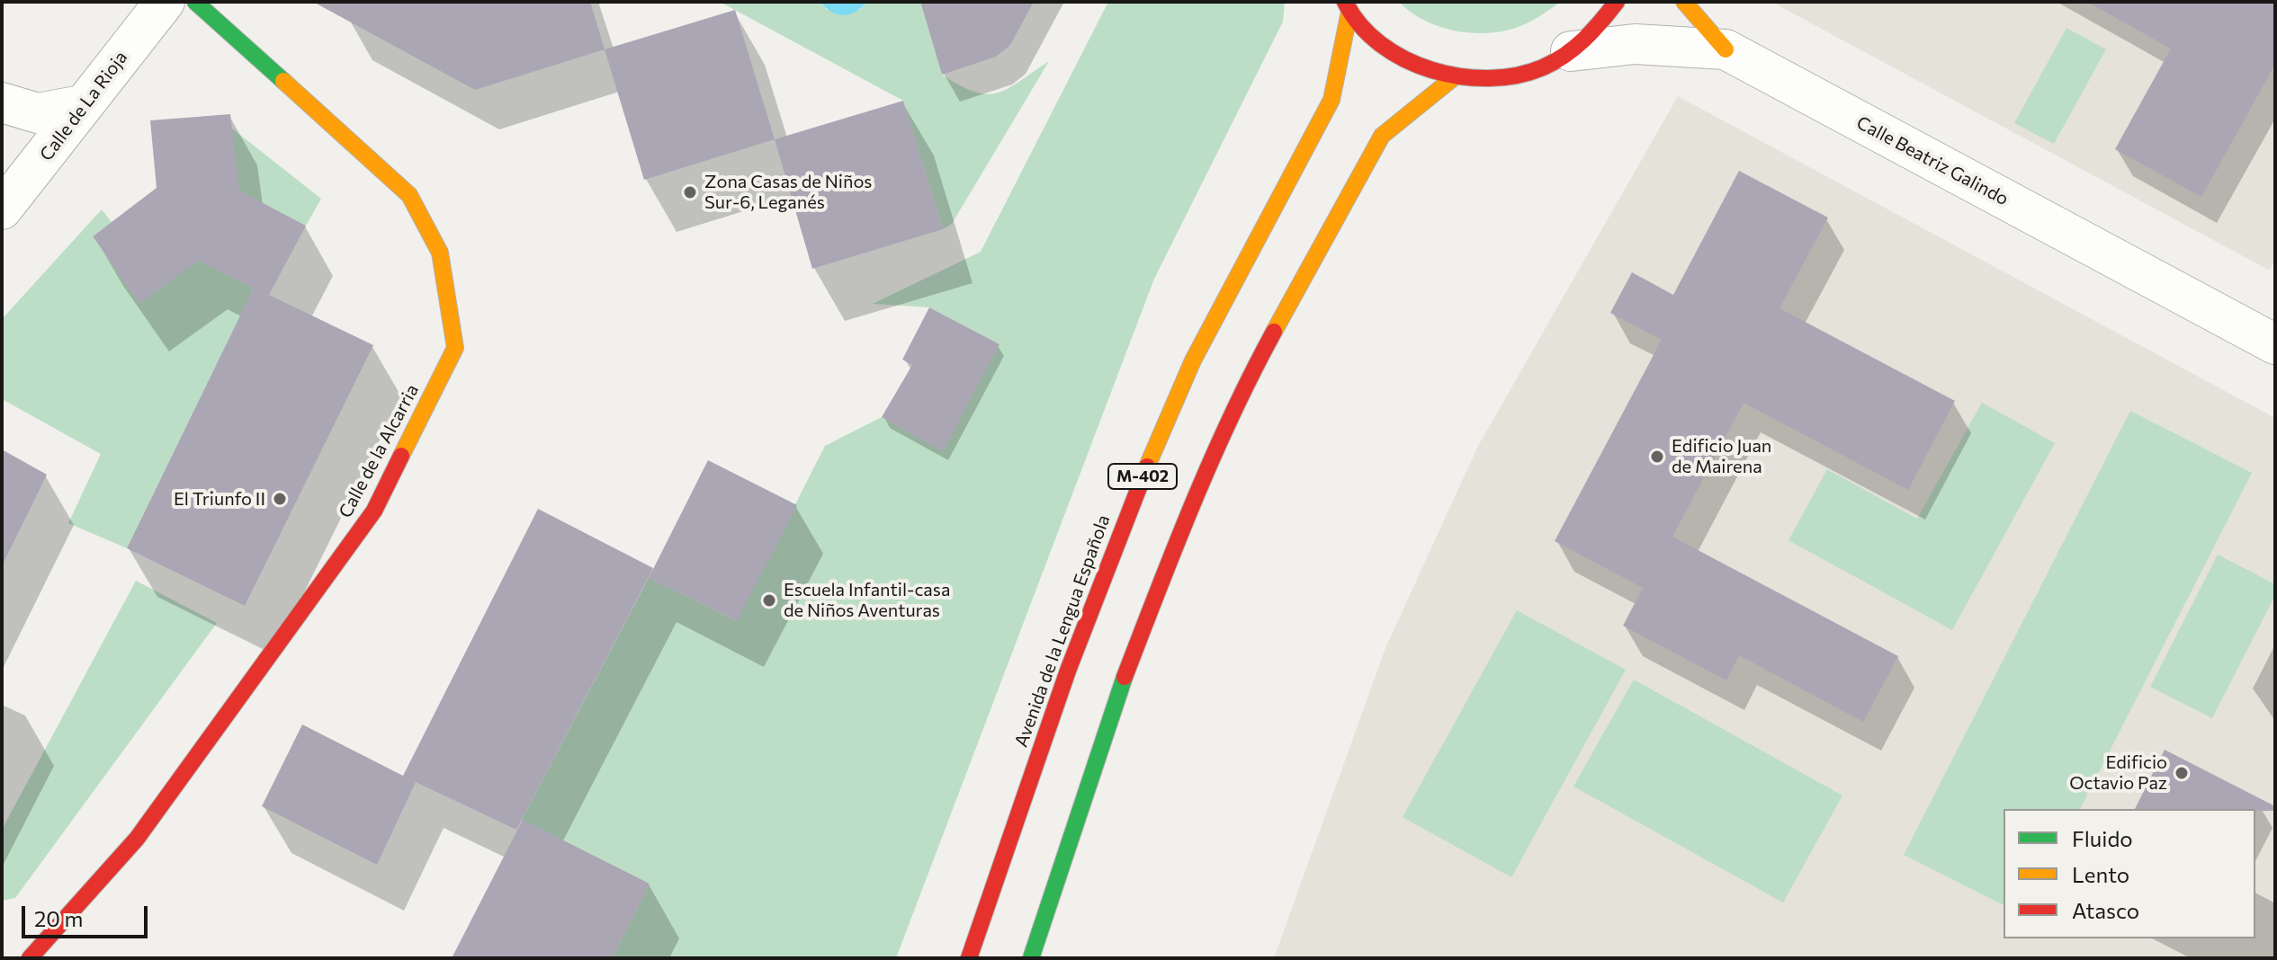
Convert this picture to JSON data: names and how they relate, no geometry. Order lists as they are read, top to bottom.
{
  "streets": {
    "main road": ["Calle de la Alcarria", "M-402", "Avenida de la Lengua Española"],
    "street": ["Calle de La Rioja", "Calle Beatriz Galindo"]
  },
  "crossings": [
    ["Calle Beatriz Galindo", "M-402"],
    ["M-402", "Avenida de la Lengua Española"]
  ],
  "places": [
    "Zona Casas de Niños Sur-6, Leganés",
    "Edificio Juan de Mairena",
    "El Triunfo II",
    "Escuela Infantil-casa de Niños Aventuras",
    "Edificio Octavio Paz"
  ],
  "legend": ["Fluido", "Lento", "Atasco"],
  "scale_bar": "20 m"
}
